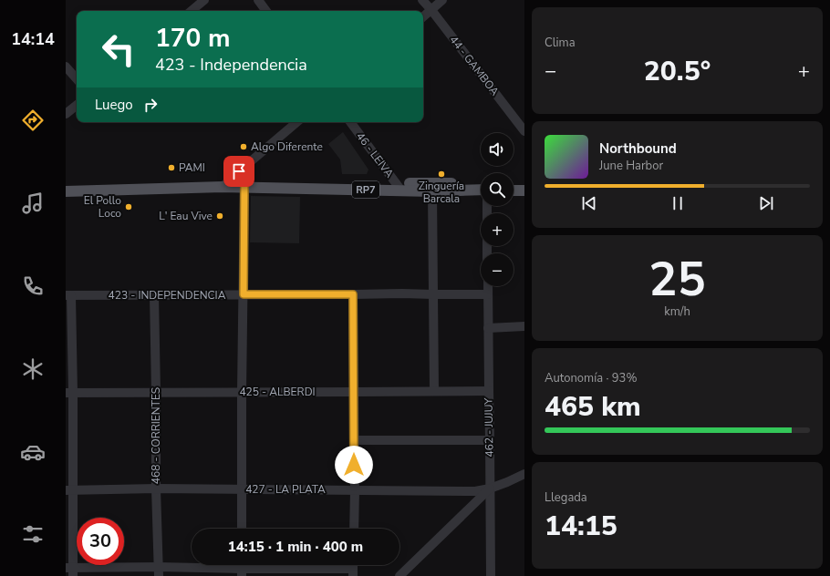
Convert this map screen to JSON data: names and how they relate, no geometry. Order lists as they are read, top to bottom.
{
  "streets": {
    "main road": ["RP7"],
    "street": [
      "44 - GAMBOA",
      "46 - LEIVA",
      "423 - INDEPENDENCIA",
      "425 - ALBERDI",
      "462 - JUJUY",
      "468 - CORRIENTES",
      "427 - LA PLATA"
    ]
  },
  "crossings": [
    ["46 - LEIVA", "RP7"],
    ["423 - INDEPENDENCIA", "462 - JUJUY"],
    ["423 - INDEPENDENCIA", "468 - CORRIENTES"],
    ["425 - ALBERDI", "462 - JUJUY"],
    ["425 - ALBERDI", "468 - CORRIENTES"],
    ["462 - JUJUY", "427 - LA PLATA"],
    ["468 - CORRIENTES", "427 - LA PLATA"]
  ],
  "places": [
    "Algo Diferente",
    "PAMI",
    "Zinguería Barcala",
    "El Pollo Loco",
    "L' Eau Vive"
  ],
  "page": {
    "tabs": "14:14",
    "tile": [
      "Clima",
      ["25", "km/h"],
      ["Autonomía · 93%", "465 km"],
      ["Llegada", "14:15"]
    ],
    "turn": ["170 m", "423 - Independencia"],
    "heat": ["−", "20.5°", "+"],
    "then": "Luego",
    "map_buttons": ["+", "−"],
    "song": ["Northbound", "June Harbor"],
    "limit": "30",
    "trip": "14:15 · 1 min · 400 m"
  }
}
